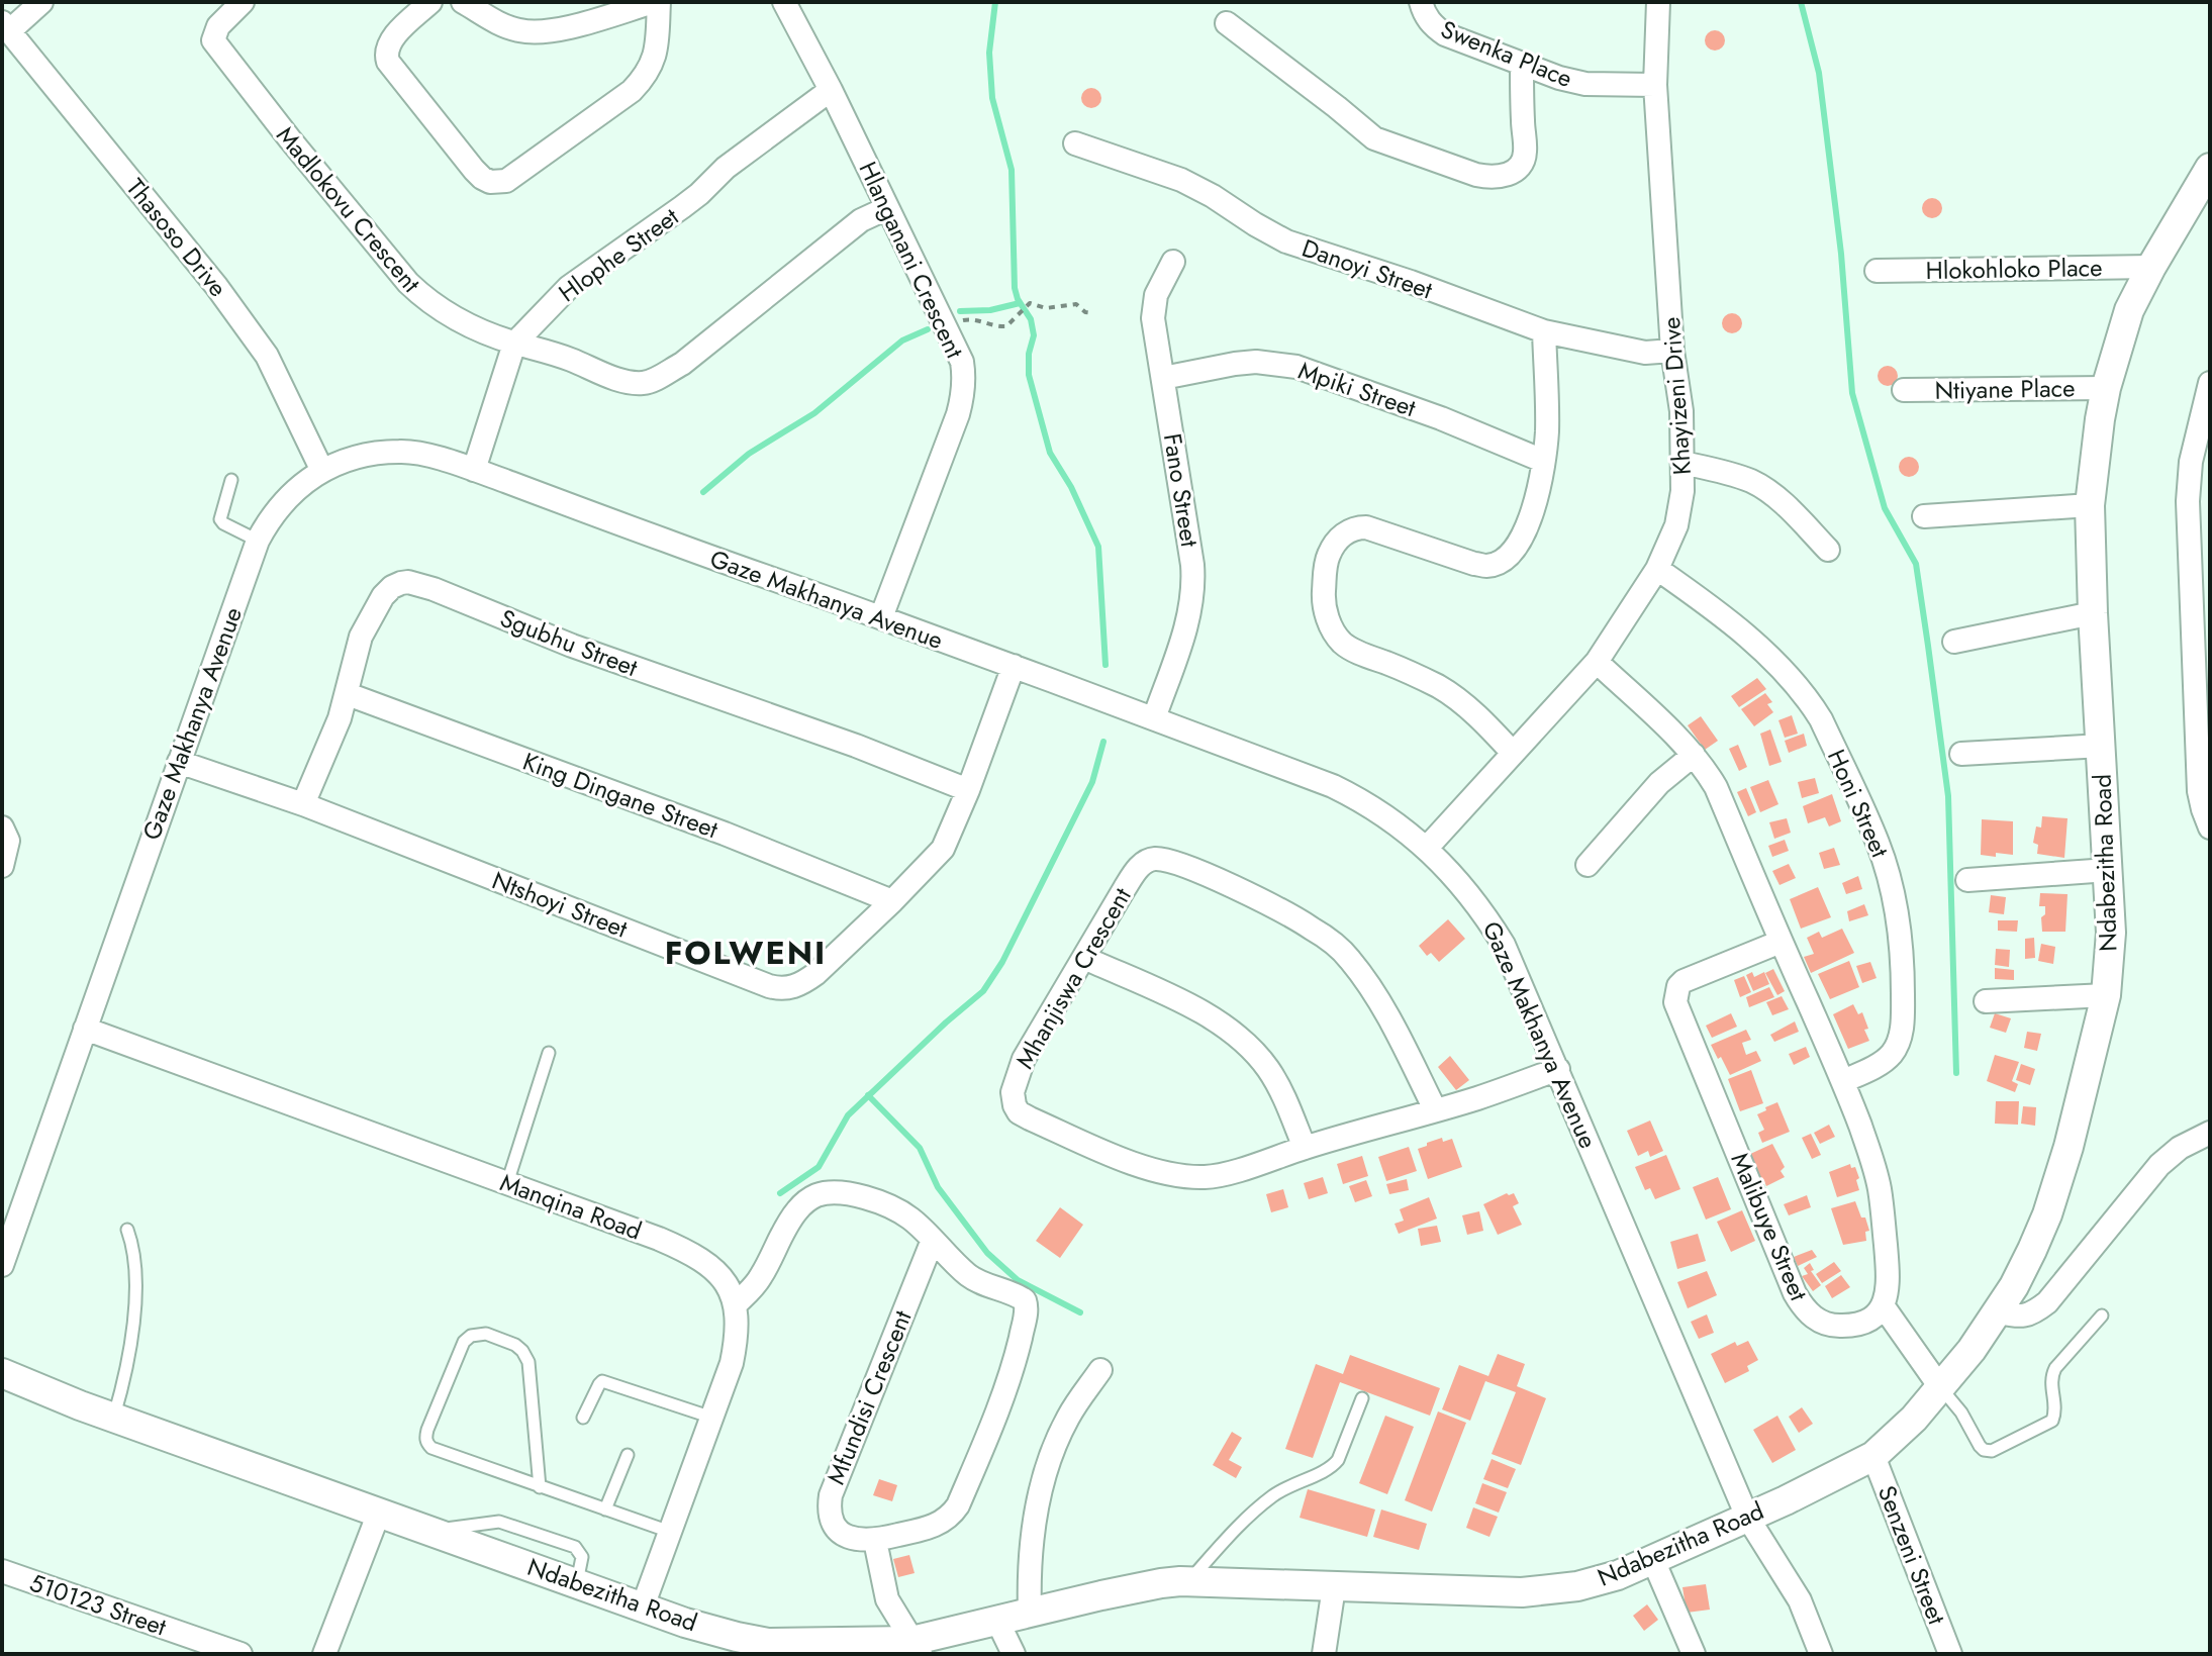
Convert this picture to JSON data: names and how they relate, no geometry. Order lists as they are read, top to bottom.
{
  "streets": {
    "street": [
      "Swenka Place",
      "Madlokovu Crescent",
      "Thasoso Drive",
      "Hlophe Street",
      "Hlanganani Crescent",
      "Danoyi Street",
      "Hlokohloko Place",
      "Mpiki Street",
      "Ntiyane Place",
      "Khayizeni Drive",
      "Fano Street",
      "Gaze Makhanya Avenue",
      "Sgubhu Street",
      "King Dingane Street",
      "Honi Street",
      "Ndabezitha Road",
      "Ntshoyi Street",
      "Mhanjiswa Crescent",
      "Manqina Road",
      "Malibuye Street",
      "Mfundisi Crescent",
      "Senzeni Street",
      "510123 Street"
    ]
  },
  "crossings": [
    ["Swenka Place", "Khayizeni Drive"],
    ["Madlokovu Crescent", "Hlophe Street"],
    ["Madlokovu Crescent", "Hlanganani Crescent"],
    ["Thasoso Drive", "Gaze Makhanya Avenue"],
    ["Hlophe Street", "Hlanganani Crescent"],
    ["Hlophe Street", "Gaze Makhanya Avenue"],
    ["Hlanganani Crescent", "Gaze Makhanya Avenue"],
    ["Danoyi Street", "Khayizeni Drive"],
    ["Hlokohloko Place", "Ndabezitha Road"],
    ["Mpiki Street", "Fano Street"],
    ["Ntiyane Place", "Ndabezitha Road"],
    ["Khayizeni Drive", "Gaze Makhanya Avenue"],
    ["Khayizeni Drive", "Honi Street"],
    ["Fano Street", "Gaze Makhanya Avenue"],
    ["Gaze Makhanya Avenue", "Ndabezitha Road"],
    ["Gaze Makhanya Avenue", "Ntshoyi Street"],
    ["Gaze Makhanya Avenue", "Mhanjiswa Crescent"],
    ["Gaze Makhanya Avenue", "Manqina Road"],
    ["Sgubhu Street", "King Dingane Street"],
    ["Sgubhu Street", "Ntshoyi Street"],
    ["King Dingane Street", "Ntshoyi Street"],
    ["Ndabezitha Road", "Senzeni Street"]
  ],
  "districts": ["FOLWENI"]
}
